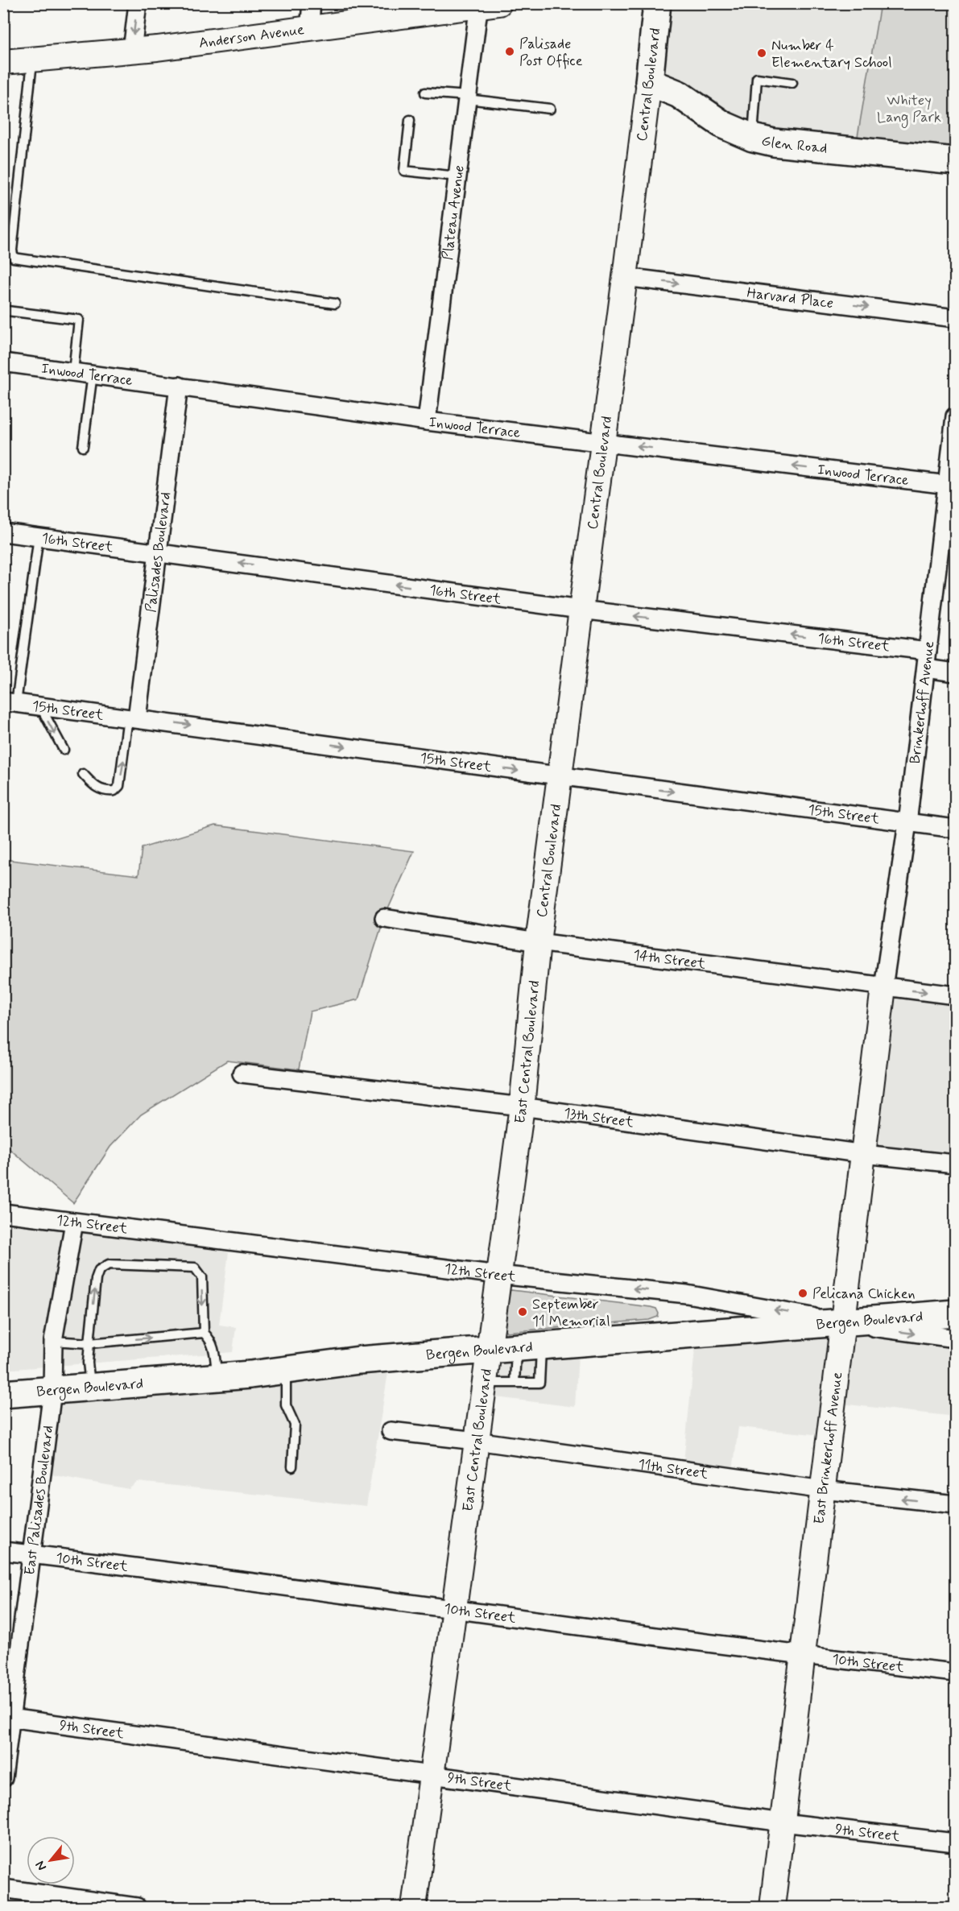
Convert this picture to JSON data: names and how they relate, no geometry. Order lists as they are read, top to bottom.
{
  "streets": {
    "main road": [
      "Anderson Avenue",
      "Central Boulevard",
      "Glen Road",
      "East Central Boulevard",
      "Bergen Boulevard",
      "East Brinkerhoff Avenue"
    ],
    "street": [
      "Plateau Avenue",
      "Harvard Place",
      "Inwood Terrace",
      "16th Street",
      "Palisades Boulevard",
      "Brinkerhoff Avenue",
      "15th Street",
      "14th Street",
      "13th Street",
      "12th Street",
      "11th Street",
      "East Palisades Boulevard",
      "10th Street",
      "9th Street"
    ]
  },
  "crossings": [
    ["Anderson Avenue", "Plateau Avenue"],
    ["Central Boulevard", "Glen Road"],
    ["Central Boulevard", "Harvard Place"],
    ["Central Boulevard", "Inwood Terrace"],
    ["Central Boulevard", "16th Street"],
    ["Central Boulevard", "15th Street"],
    ["Central Boulevard", "14th Street"],
    ["Central Boulevard", "East Central Boulevard"],
    ["Plateau Avenue", "Inwood Terrace"],
    ["Inwood Terrace", "Palisades Boulevard"],
    ["Inwood Terrace", "Brinkerhoff Avenue"],
    ["16th Street", "Palisades Boulevard"],
    ["16th Street", "Brinkerhoff Avenue"],
    ["Palisades Boulevard", "15th Street"],
    ["Brinkerhoff Avenue", "15th Street"],
    ["Brinkerhoff Avenue", "14th Street"],
    ["Brinkerhoff Avenue", "East Brinkerhoff Avenue"],
    ["14th Street", "East Central Boulevard"],
    ["14th Street", "East Brinkerhoff Avenue"],
    ["East Central Boulevard", "13th Street"],
    ["East Central Boulevard", "12th Street"],
    ["East Central Boulevard", "Bergen Boulevard"],
    ["East Central Boulevard", "11th Street"],
    ["East Central Boulevard", "10th Street"],
    ["East Central Boulevard", "9th Street"],
    ["13th Street", "East Brinkerhoff Avenue"],
    ["12th Street", "Bergen Boulevard"],
    ["12th Street", "East Brinkerhoff Avenue"],
    ["12th Street", "East Palisades Boulevard"],
    ["Bergen Boulevard", "East Brinkerhoff Avenue"],
    ["Bergen Boulevard", "East Palisades Boulevard"],
    ["East Brinkerhoff Avenue", "11th Street"],
    ["East Brinkerhoff Avenue", "10th Street"],
    ["East Brinkerhoff Avenue", "9th Street"],
    ["East Palisades Boulevard", "10th Street"],
    ["East Palisades Boulevard", "9th Street"]
  ],
  "one_way": [
    "Harvard Place",
    "Inwood Terrace",
    "16th Street",
    "15th Street"
  ],
  "parks": ["Whitey Lang Park"],
  "places": [
    "Palisade Post Office",
    "Number 4 Elementary School",
    "Pelicana Chicken",
    "September 11 Memorial"
  ],
  "north": "bottom left"
}
